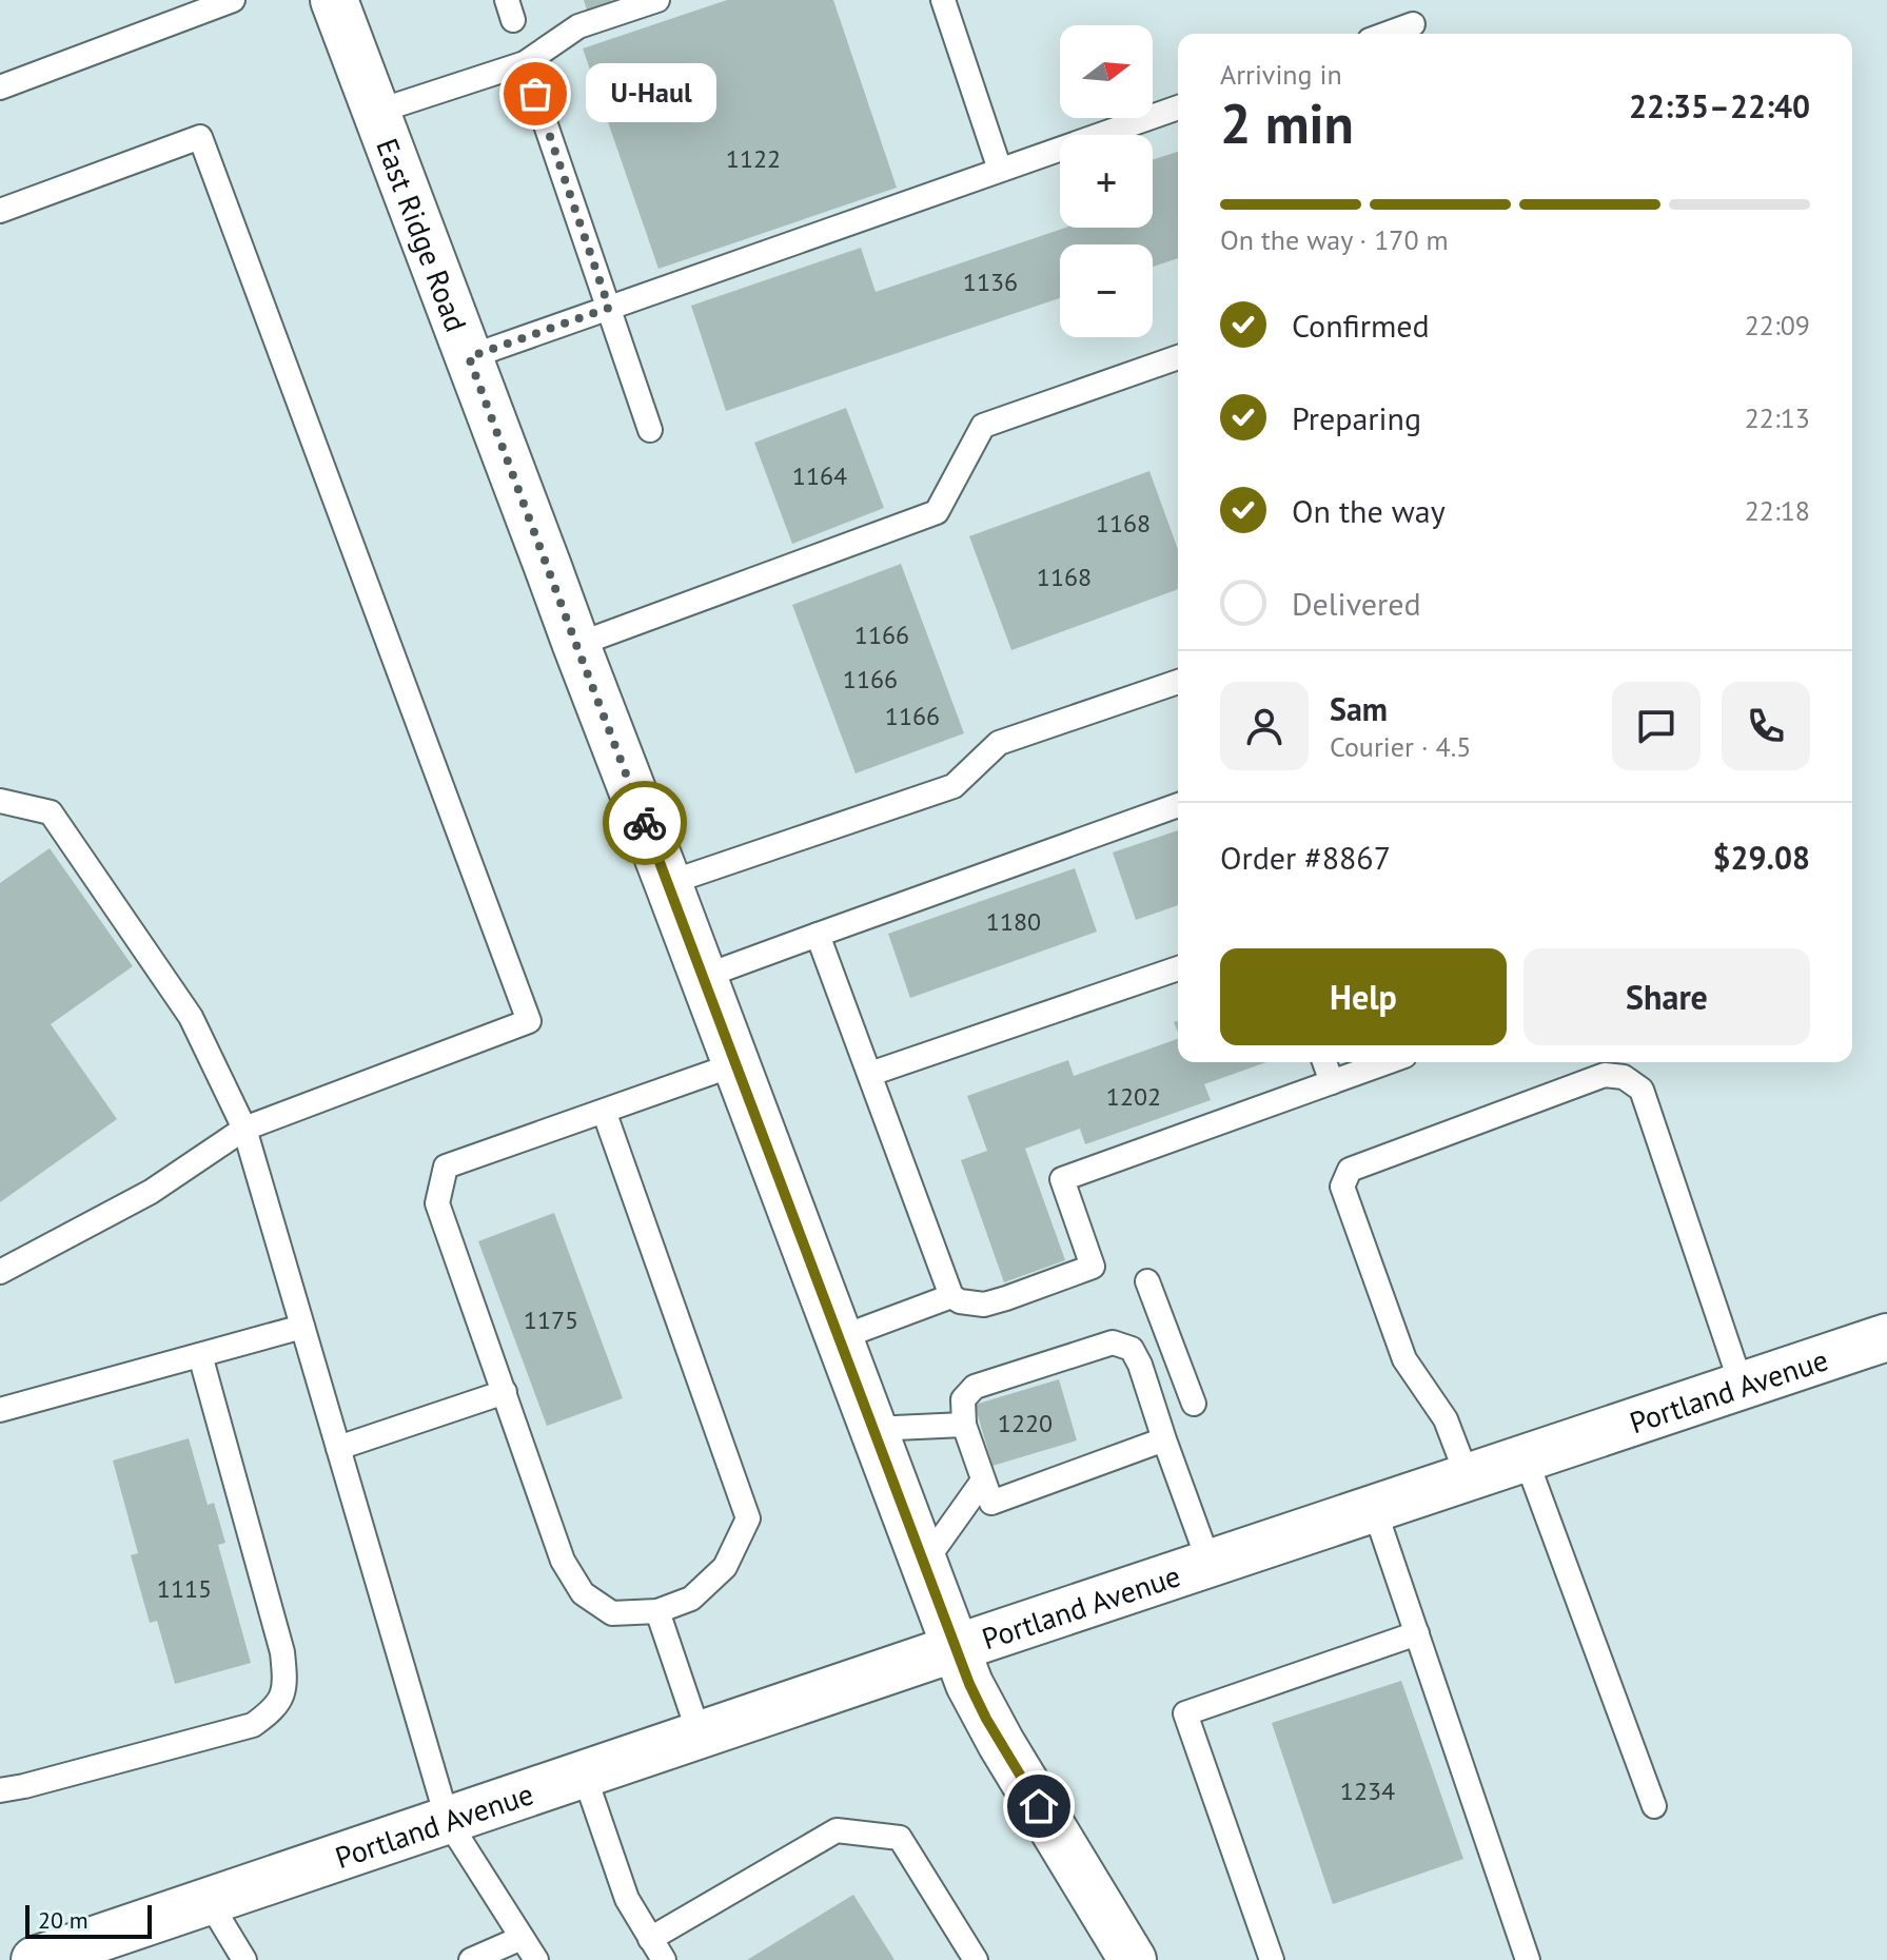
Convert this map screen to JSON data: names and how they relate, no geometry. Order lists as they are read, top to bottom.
{
  "streets": {
    "main road": ["East Ridge Road", "Portland Avenue"]
  },
  "crossings": [
    ["East Ridge Road", "Portland Avenue"]
  ],
  "places": ["U-Haul"],
  "house_numbers": [
    "1122",
    "1136",
    "1164",
    "1168",
    "1168",
    "1166",
    "1166",
    "1166",
    "1180",
    "1202",
    "1175",
    "1220",
    "1115",
    "1234"
  ],
  "scale_bar": "20 m",
  "north": "right",
  "page": {
    "map_buttons": ["+", "−"],
    "heading": ["2 min", "Arriving in", "22:35–22:40"],
    "panel": [
      "Sam",
      "Courier · 4.5",
      "Order #8867",
      "$29.08"
    ],
    "bubble": "U-Haul",
    "bar": "On the way · 170 m",
    "list": [
      ["Confirmed", "22:09"],
      ["Preparing", "22:13"],
      ["On the way", "22:18"],
      "Delivered"
    ],
    "buttons": ["Help", "Share"],
    "scale": "20 m"
  }
}
